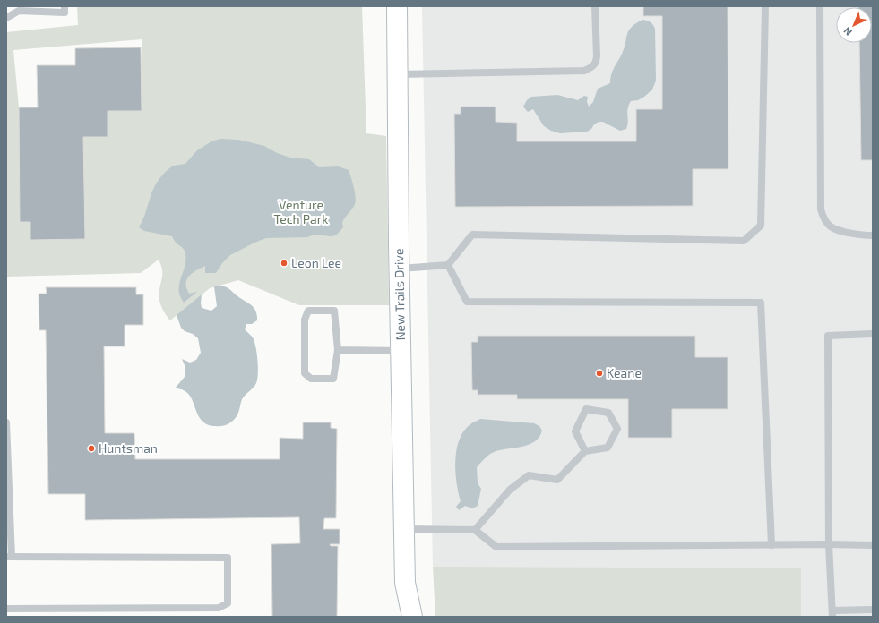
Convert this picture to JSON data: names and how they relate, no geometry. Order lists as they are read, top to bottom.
{
  "streets": {
    "street": ["New Trails Drive"]
  },
  "parks": ["Venture Tech Park"],
  "places": ["Leon Lee", "Keane", "Huntsman"],
  "north": "bottom left"
}
